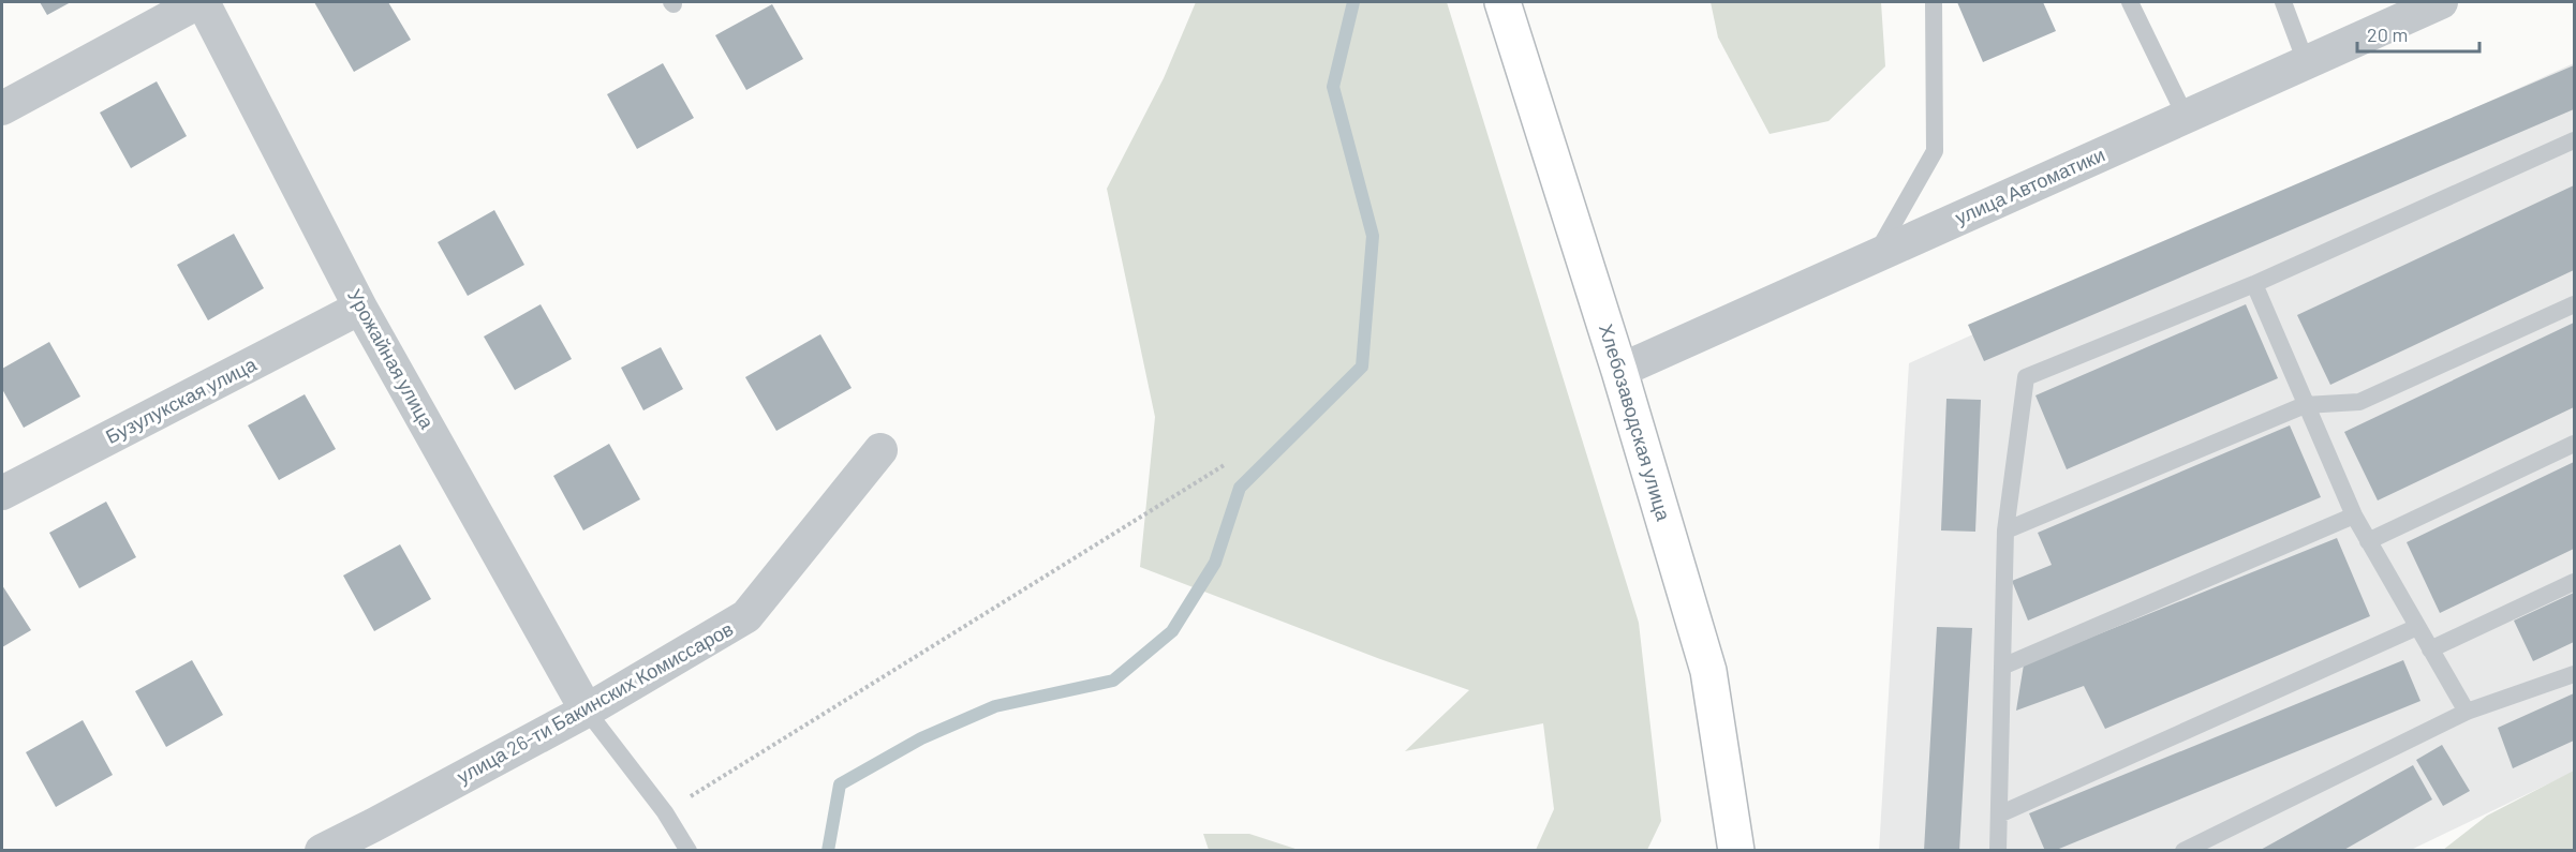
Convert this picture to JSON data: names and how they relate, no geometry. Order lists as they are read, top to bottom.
{
  "streets": {
    "main road": ["Хлебозаводская улица"],
    "street": [
      "улица Автоматики",
      "Урожайная улица",
      "Бузулукская улица",
      "улица 26-ти Бакинских Комиссаров"
    ]
  },
  "crossings": [
    ["улица Автоматики", "Хлебозаводская улица"],
    ["Урожайная улица", "Бузулукская улица"],
    ["Урожайная улица", "улица 26-ти Бакинских Комиссаров"]
  ],
  "scale_bar": "20 m"
}
